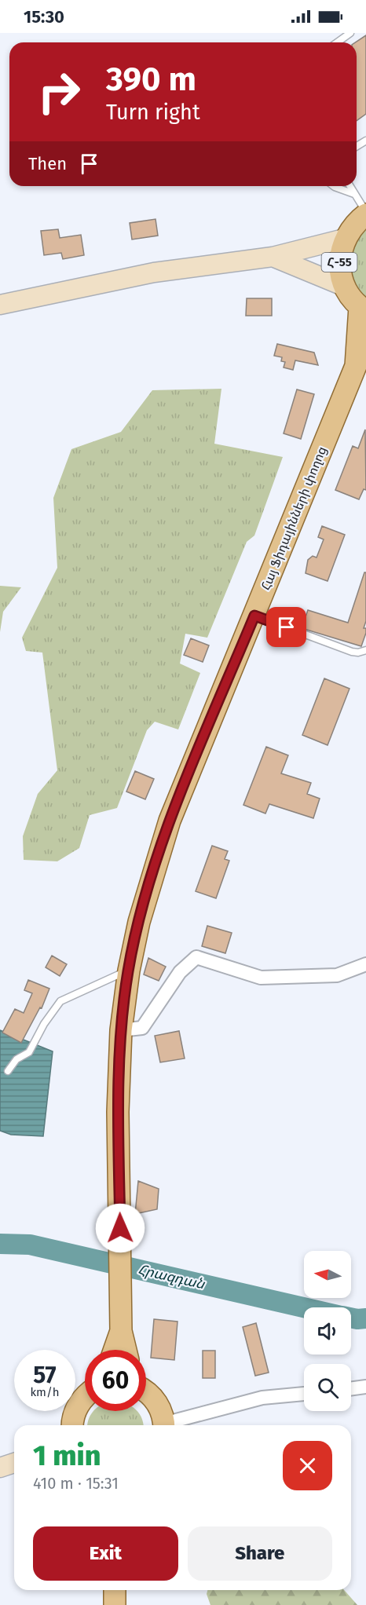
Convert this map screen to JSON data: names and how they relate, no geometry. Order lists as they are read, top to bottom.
{
  "streets": {
    "main road": ["Հ-55", "Հայ Ֆիդայինների փողոց"]
  },
  "crossings": [
    ["Հ-55", "Հայ Ֆիդայինների փողոց"]
  ],
  "water": ["Հրազդան"],
  "north": "left",
  "page": {
    "status": "15:30",
    "turn": ["390 m", "Turn right"],
    "then": "Then",
    "speed": "57 km/h",
    "limit": "60",
    "heading": ["1 min", "410 m · 15:31"],
    "buttons": ["Exit", "Share"]
  }
}
